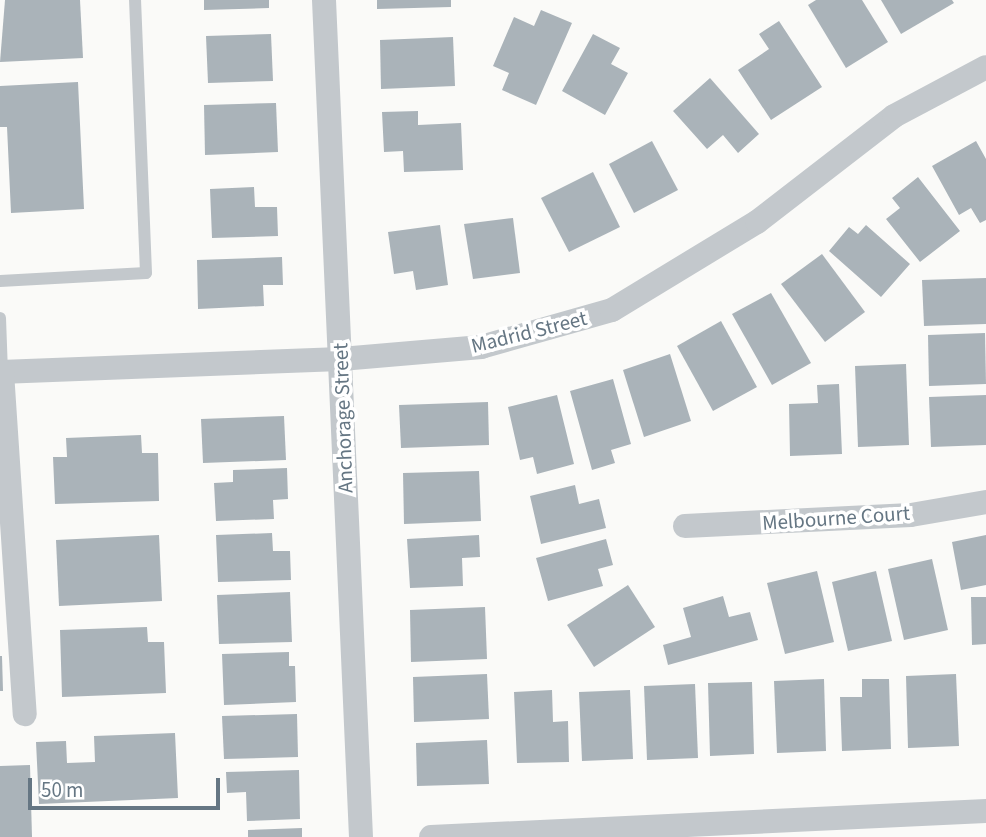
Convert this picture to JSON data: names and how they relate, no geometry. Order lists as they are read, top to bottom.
{
  "streets": {
    "street": ["Madrid Street", "Anchorage Street", "Melbourne Court"]
  },
  "crossings": [
    ["Madrid Street", "Anchorage Street"]
  ],
  "scale_bar": "50 m"
}
